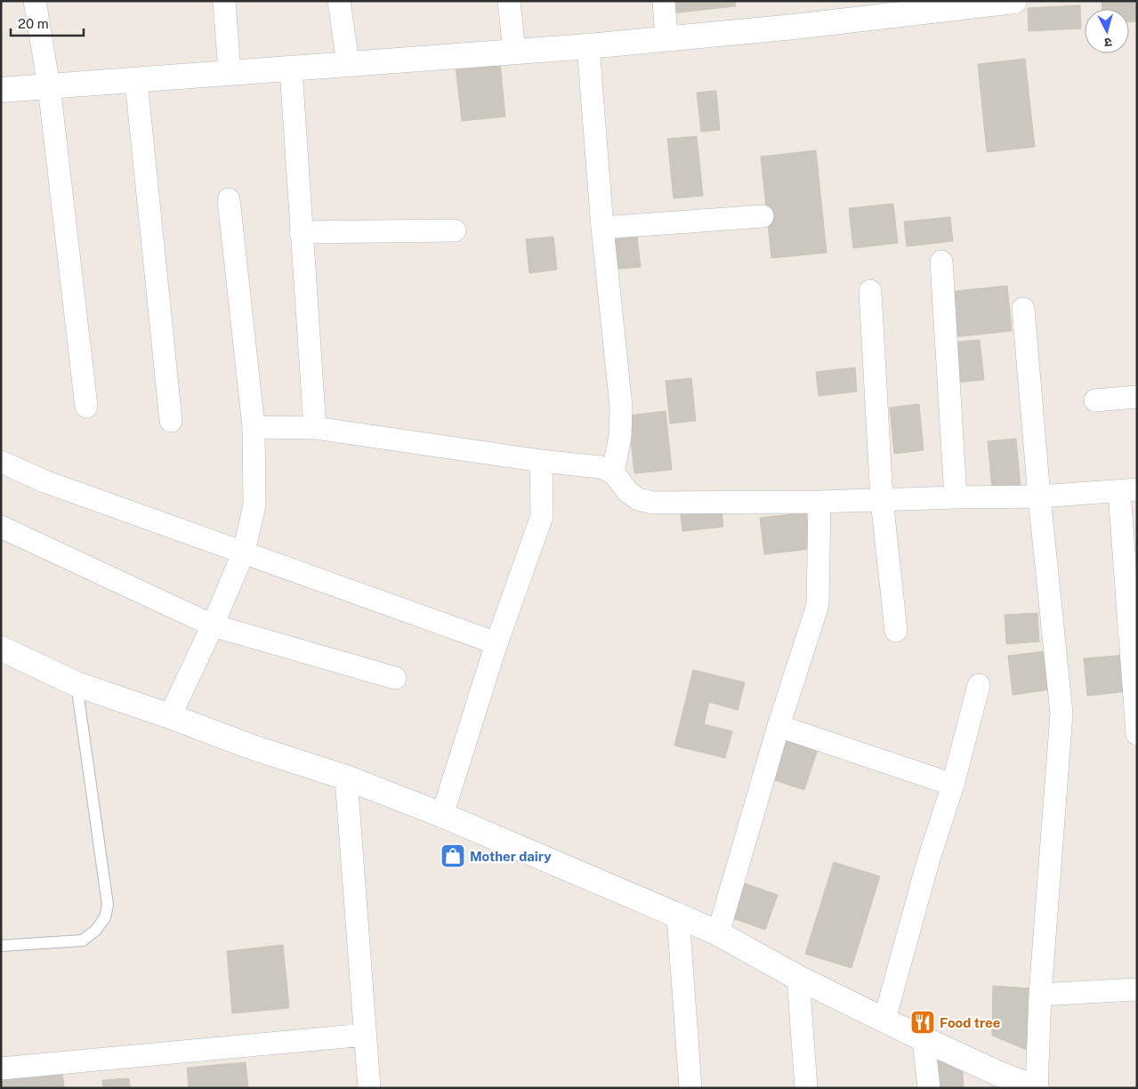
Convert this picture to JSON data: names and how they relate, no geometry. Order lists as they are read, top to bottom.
{
  "places": {
    "shop": ["Mother dairy"],
    "restaurant": ["Food tree"]
  },
  "scale_bar": "20 m",
  "north": "bottom"
}
